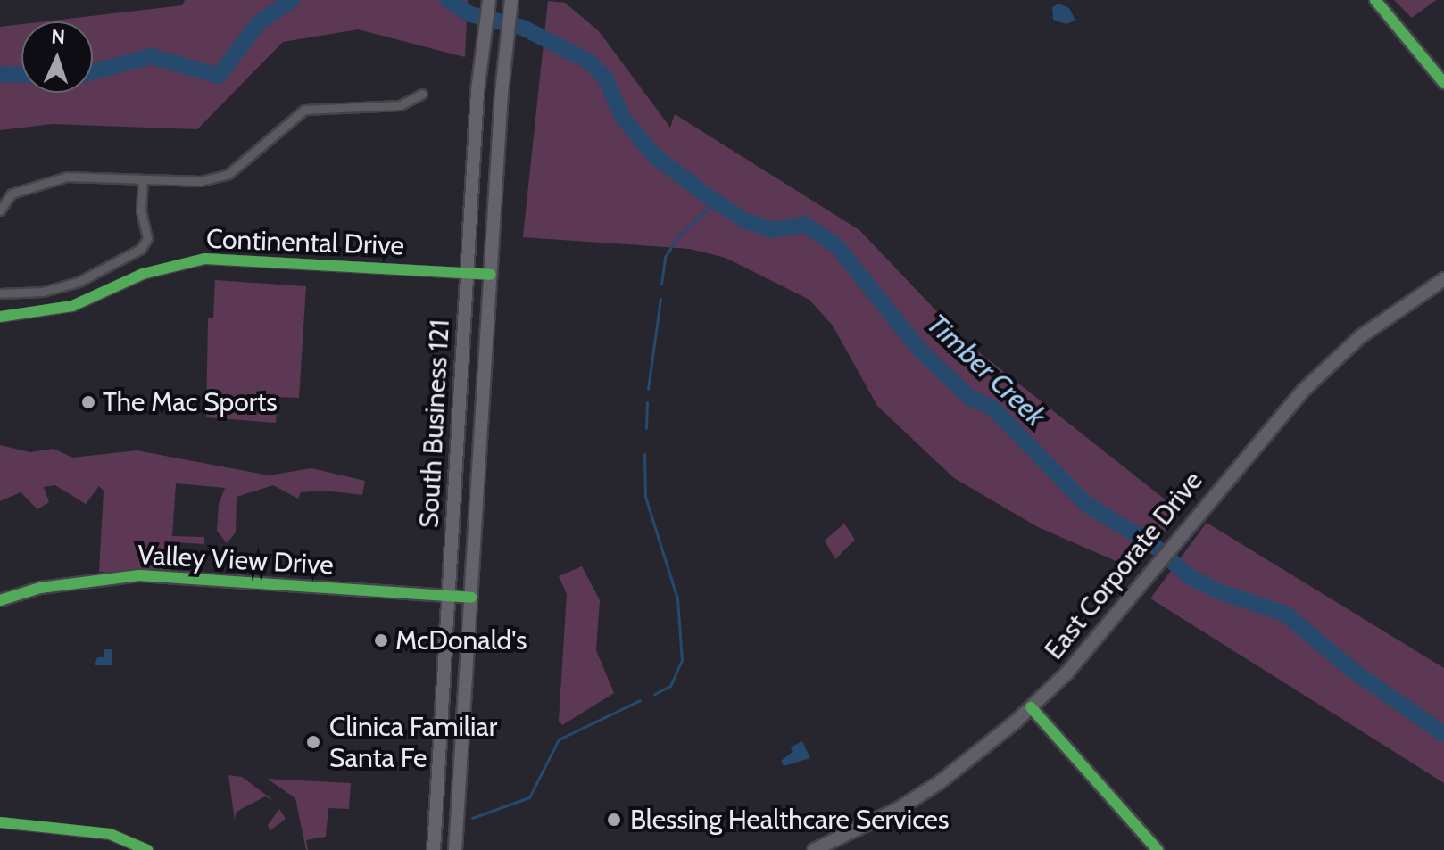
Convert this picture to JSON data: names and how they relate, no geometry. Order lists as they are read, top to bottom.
{
  "streets": {
    "main road": ["South Business 121", "East Corporate Drive"],
    "street": ["Continental Drive", "Valley View Drive"]
  },
  "crossings": [
    ["Continental Drive", "South Business 121"],
    ["South Business 121", "Valley View Drive"]
  ],
  "water": ["Timber Creek"],
  "places": [
    "The Mac Sports",
    "McDonald's",
    "Clinica Familiar Santa Fe",
    "Blessing Healthcare Services"
  ],
  "north": "top"
}
